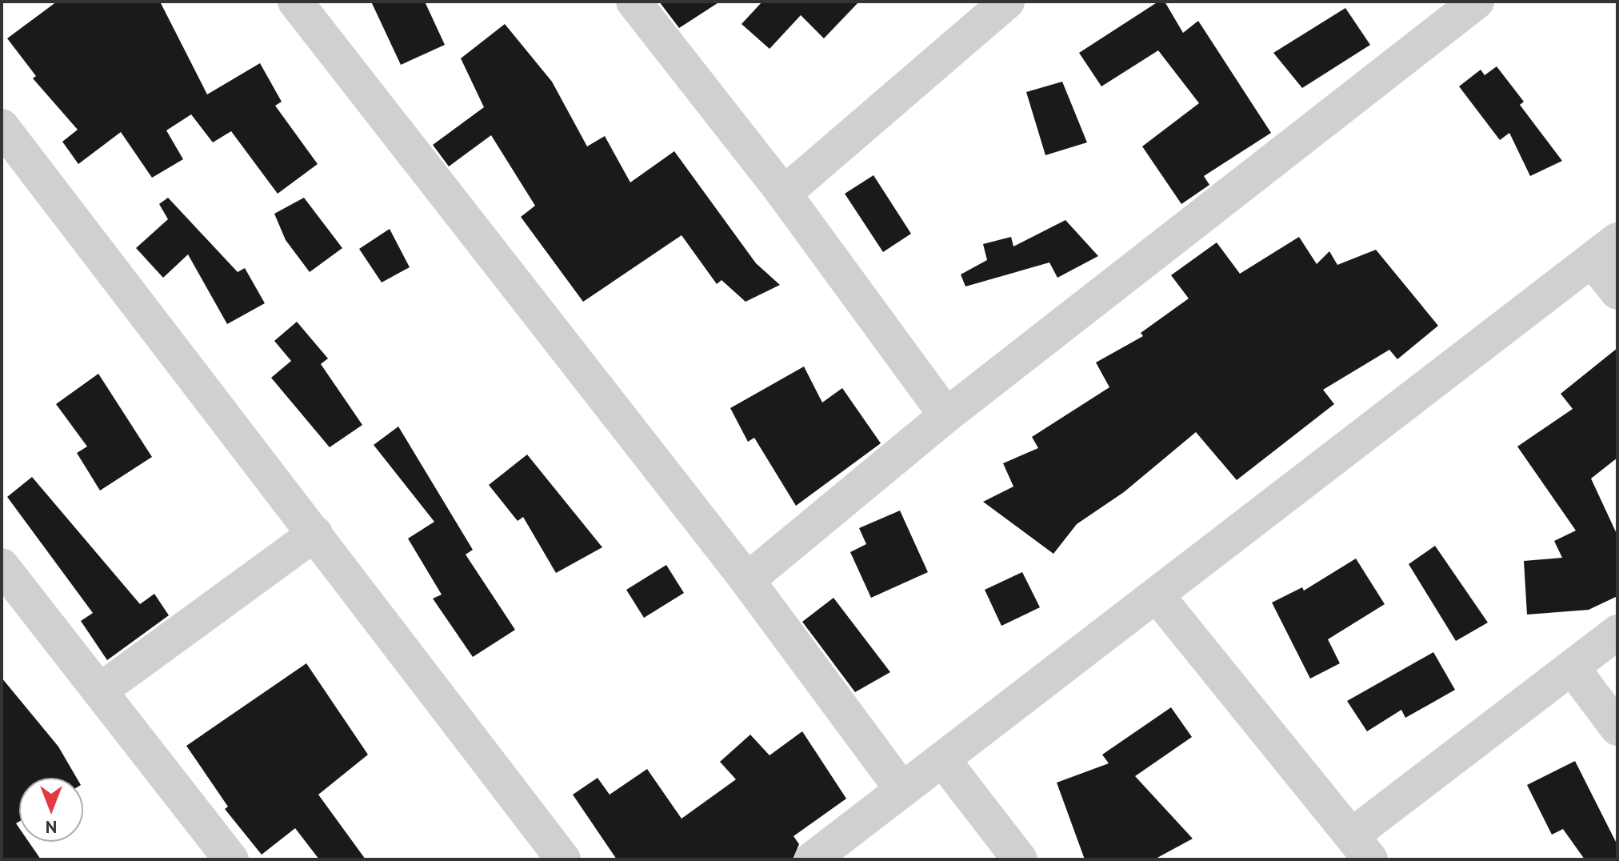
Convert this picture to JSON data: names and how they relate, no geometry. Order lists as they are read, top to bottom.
{
  "north": "bottom"
}
